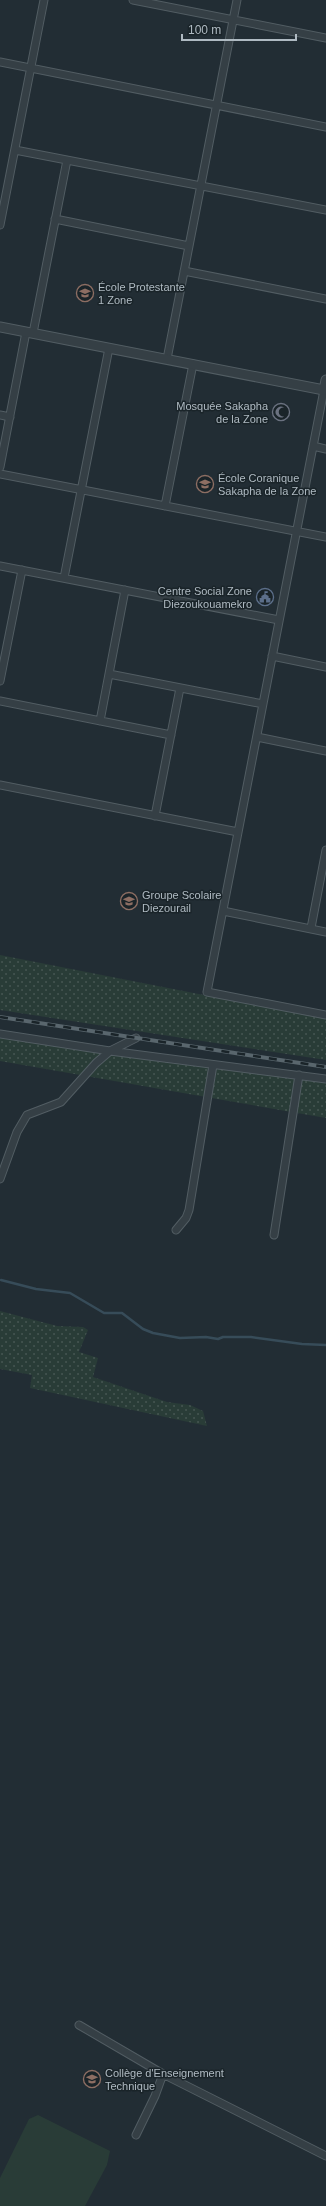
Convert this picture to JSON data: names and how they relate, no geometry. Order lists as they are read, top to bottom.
{
  "places": {
    "school or university": [
      "École Protestante 1 Zone",
      "École Coranique Sakapha de la Zone",
      "Groupe Scolaire Diezourail",
      "Collège d'Enseignement Technique"
    ],
    "mosque": ["Mosquée Sakapha de la Zone"],
    "public building": ["Centre Social Zone Diezoukouamekro"]
  },
  "scale_bar": "100 m"
}
